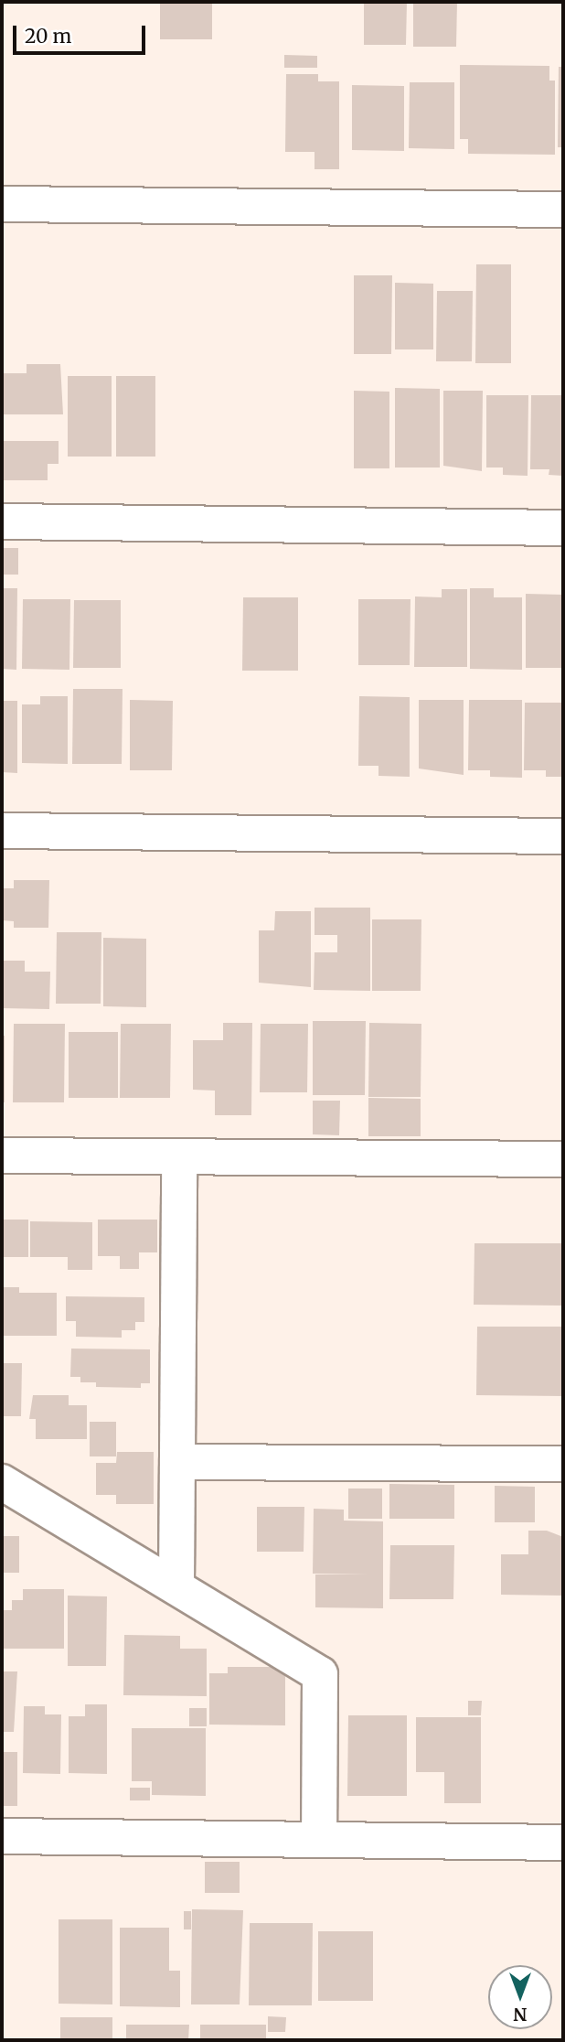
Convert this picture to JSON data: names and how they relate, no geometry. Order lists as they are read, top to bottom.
{
  "scale_bar": "20 m",
  "north": "bottom"
}
